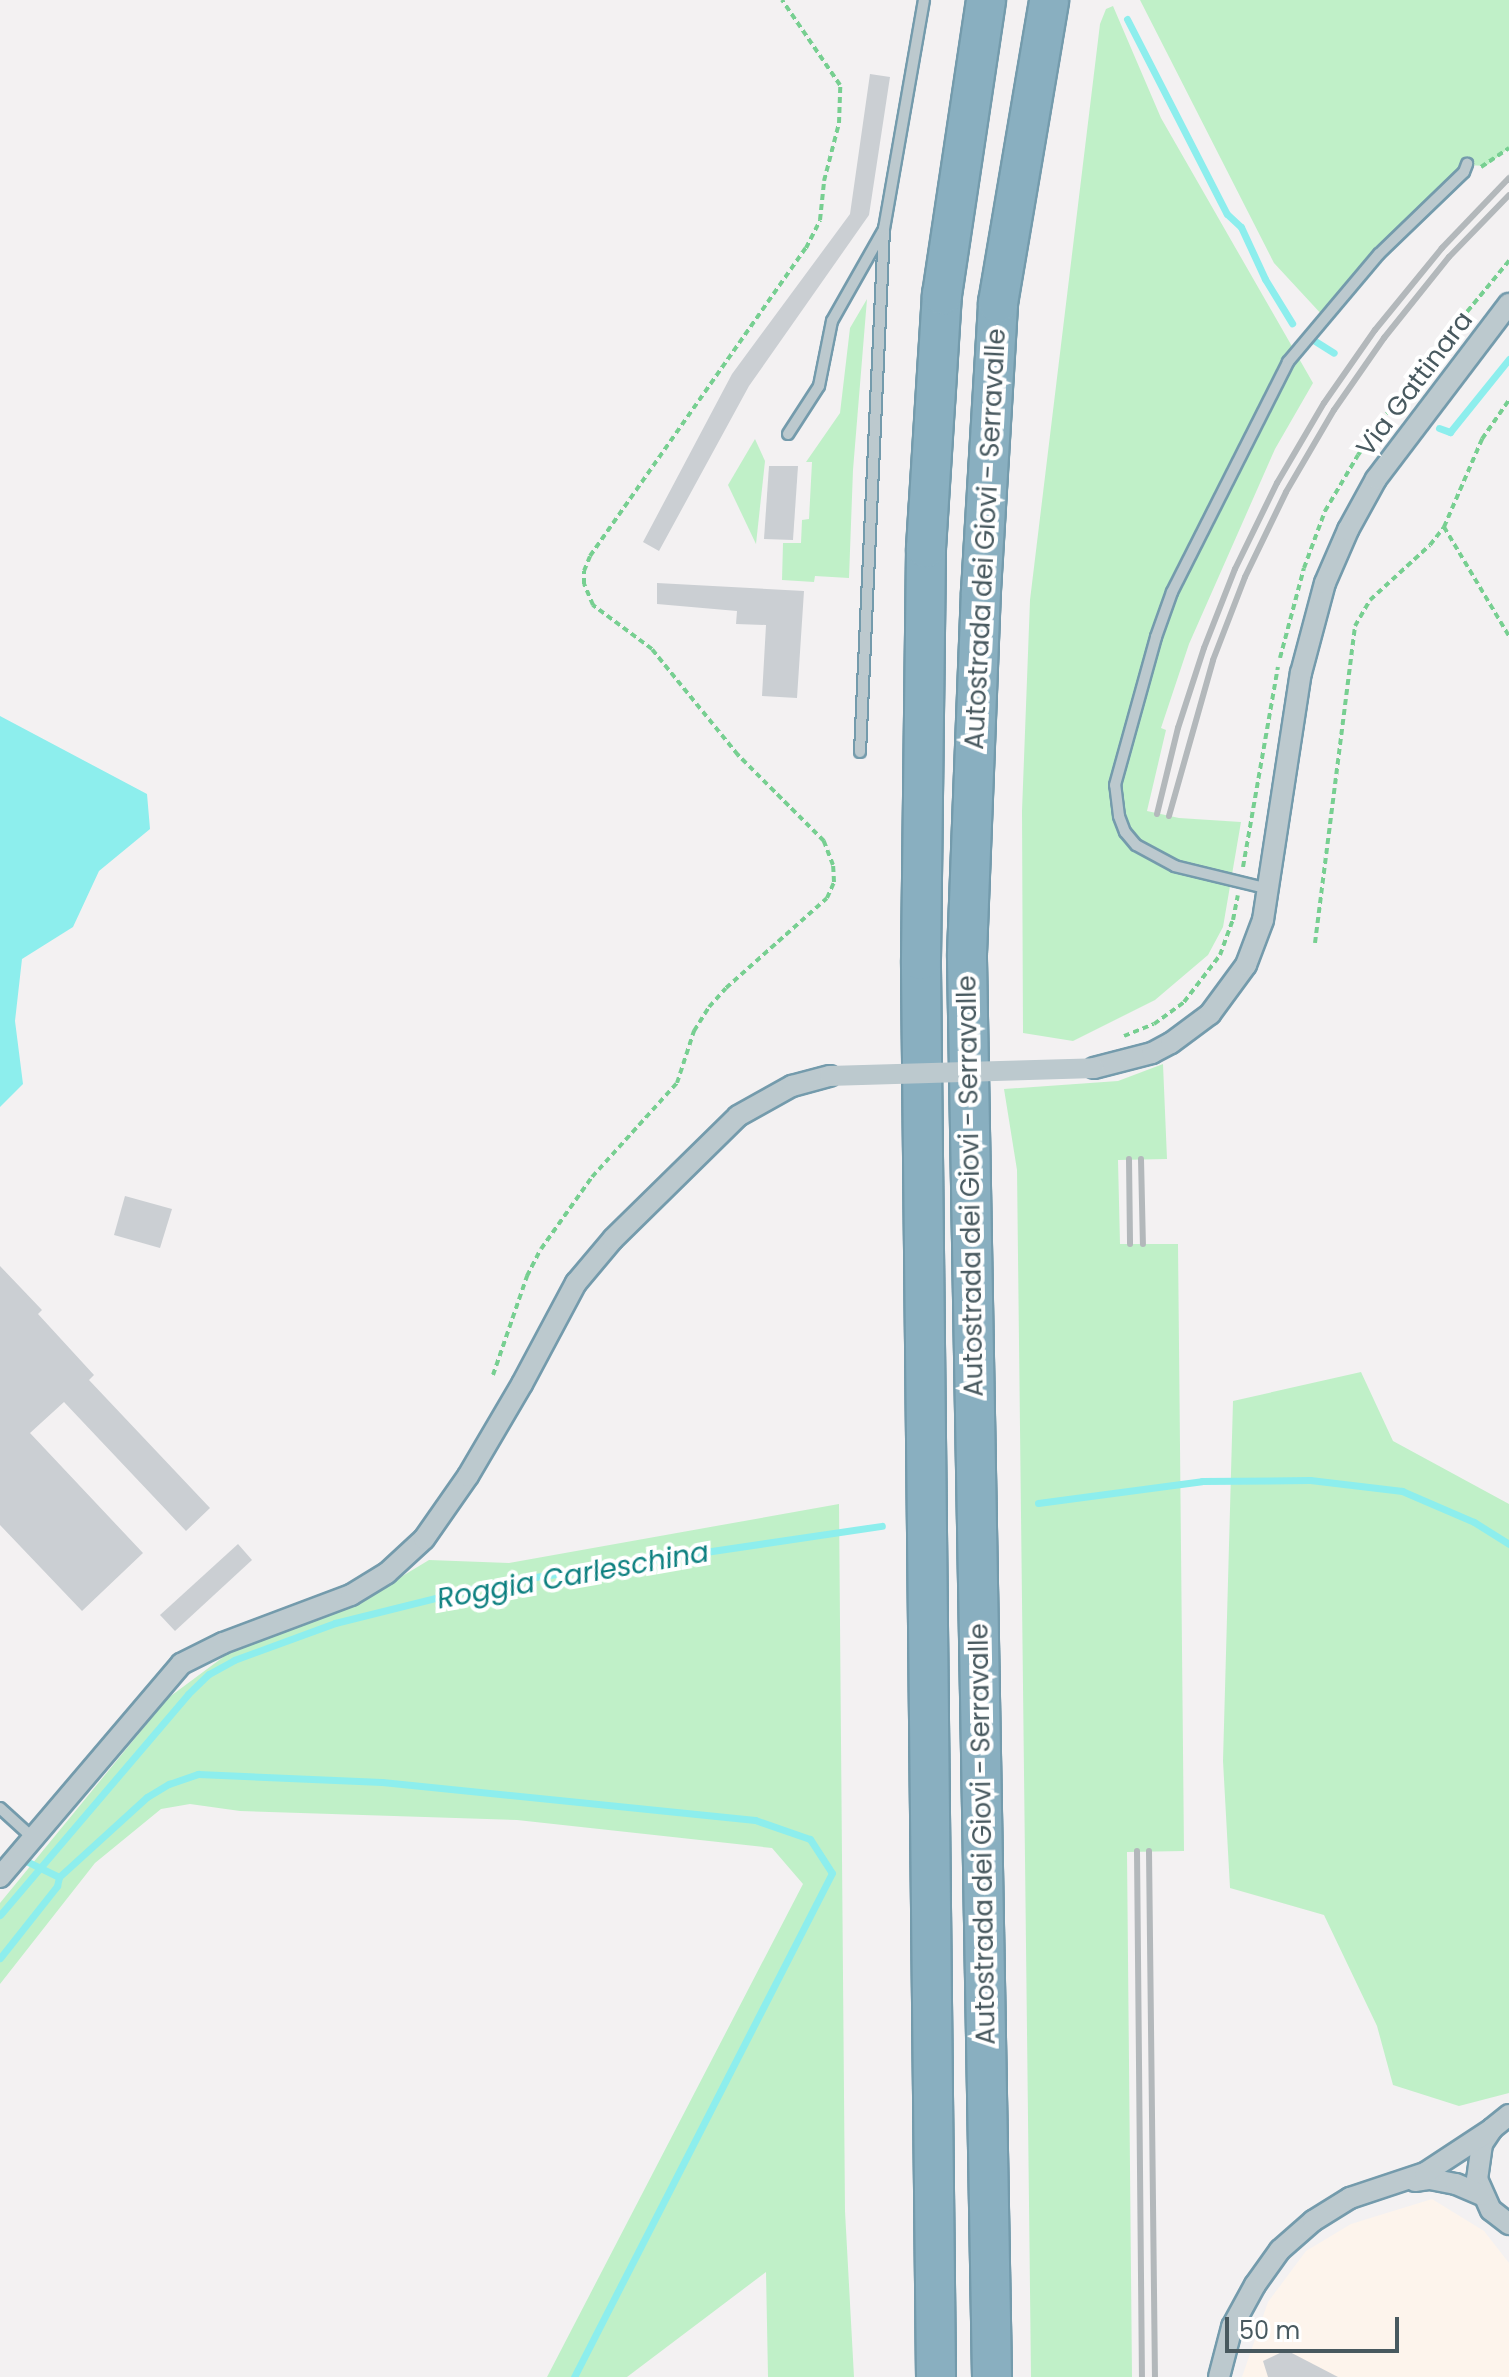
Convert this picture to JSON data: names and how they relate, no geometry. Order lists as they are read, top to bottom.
{
  "streets": {
    "highway": ["Autostrada dei Giovi - Serravalle"],
    "street": ["Via Gattinara"]
  },
  "water": ["Roggia Carleschina"],
  "scale_bar": "50 m"
}
